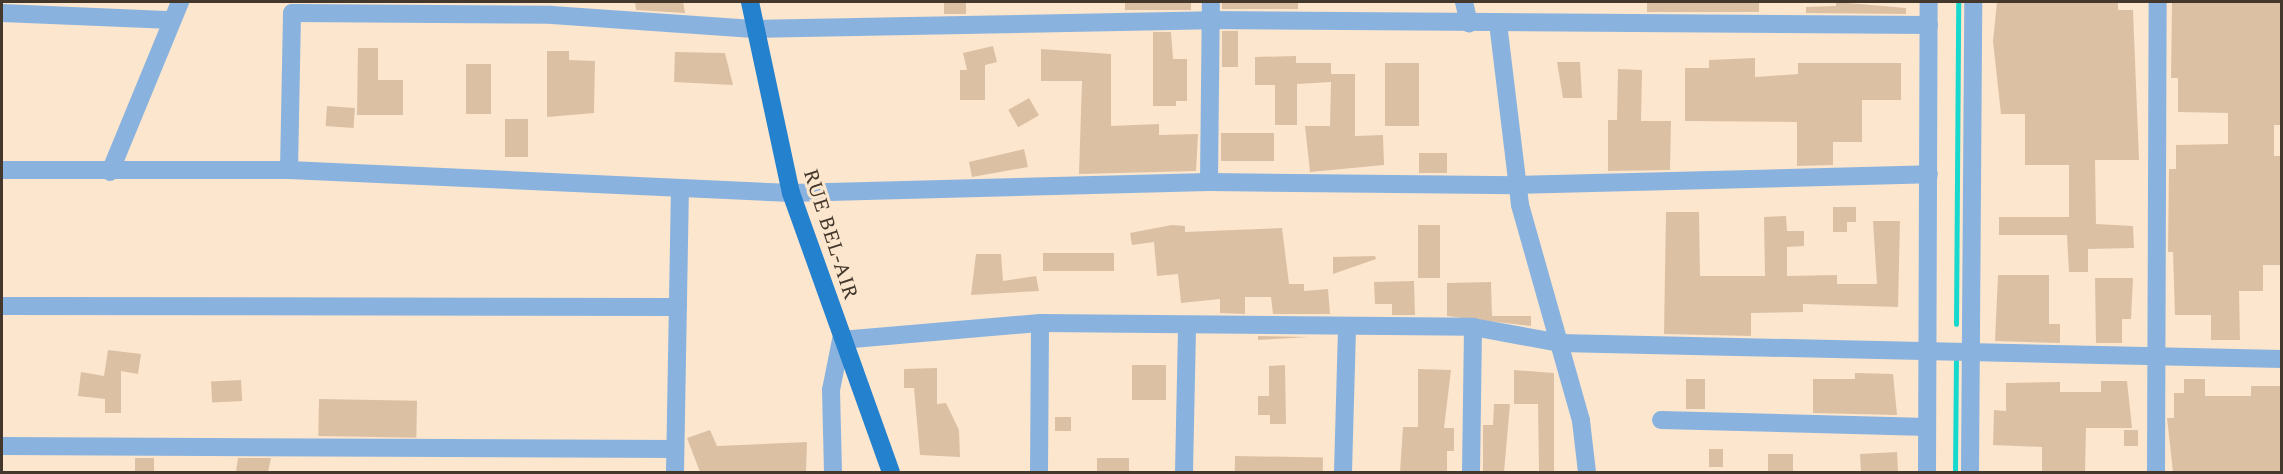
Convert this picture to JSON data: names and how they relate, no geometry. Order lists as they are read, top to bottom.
{
  "streets": {
    "main road": ["RUE BEL-AIR"]
  }
}
